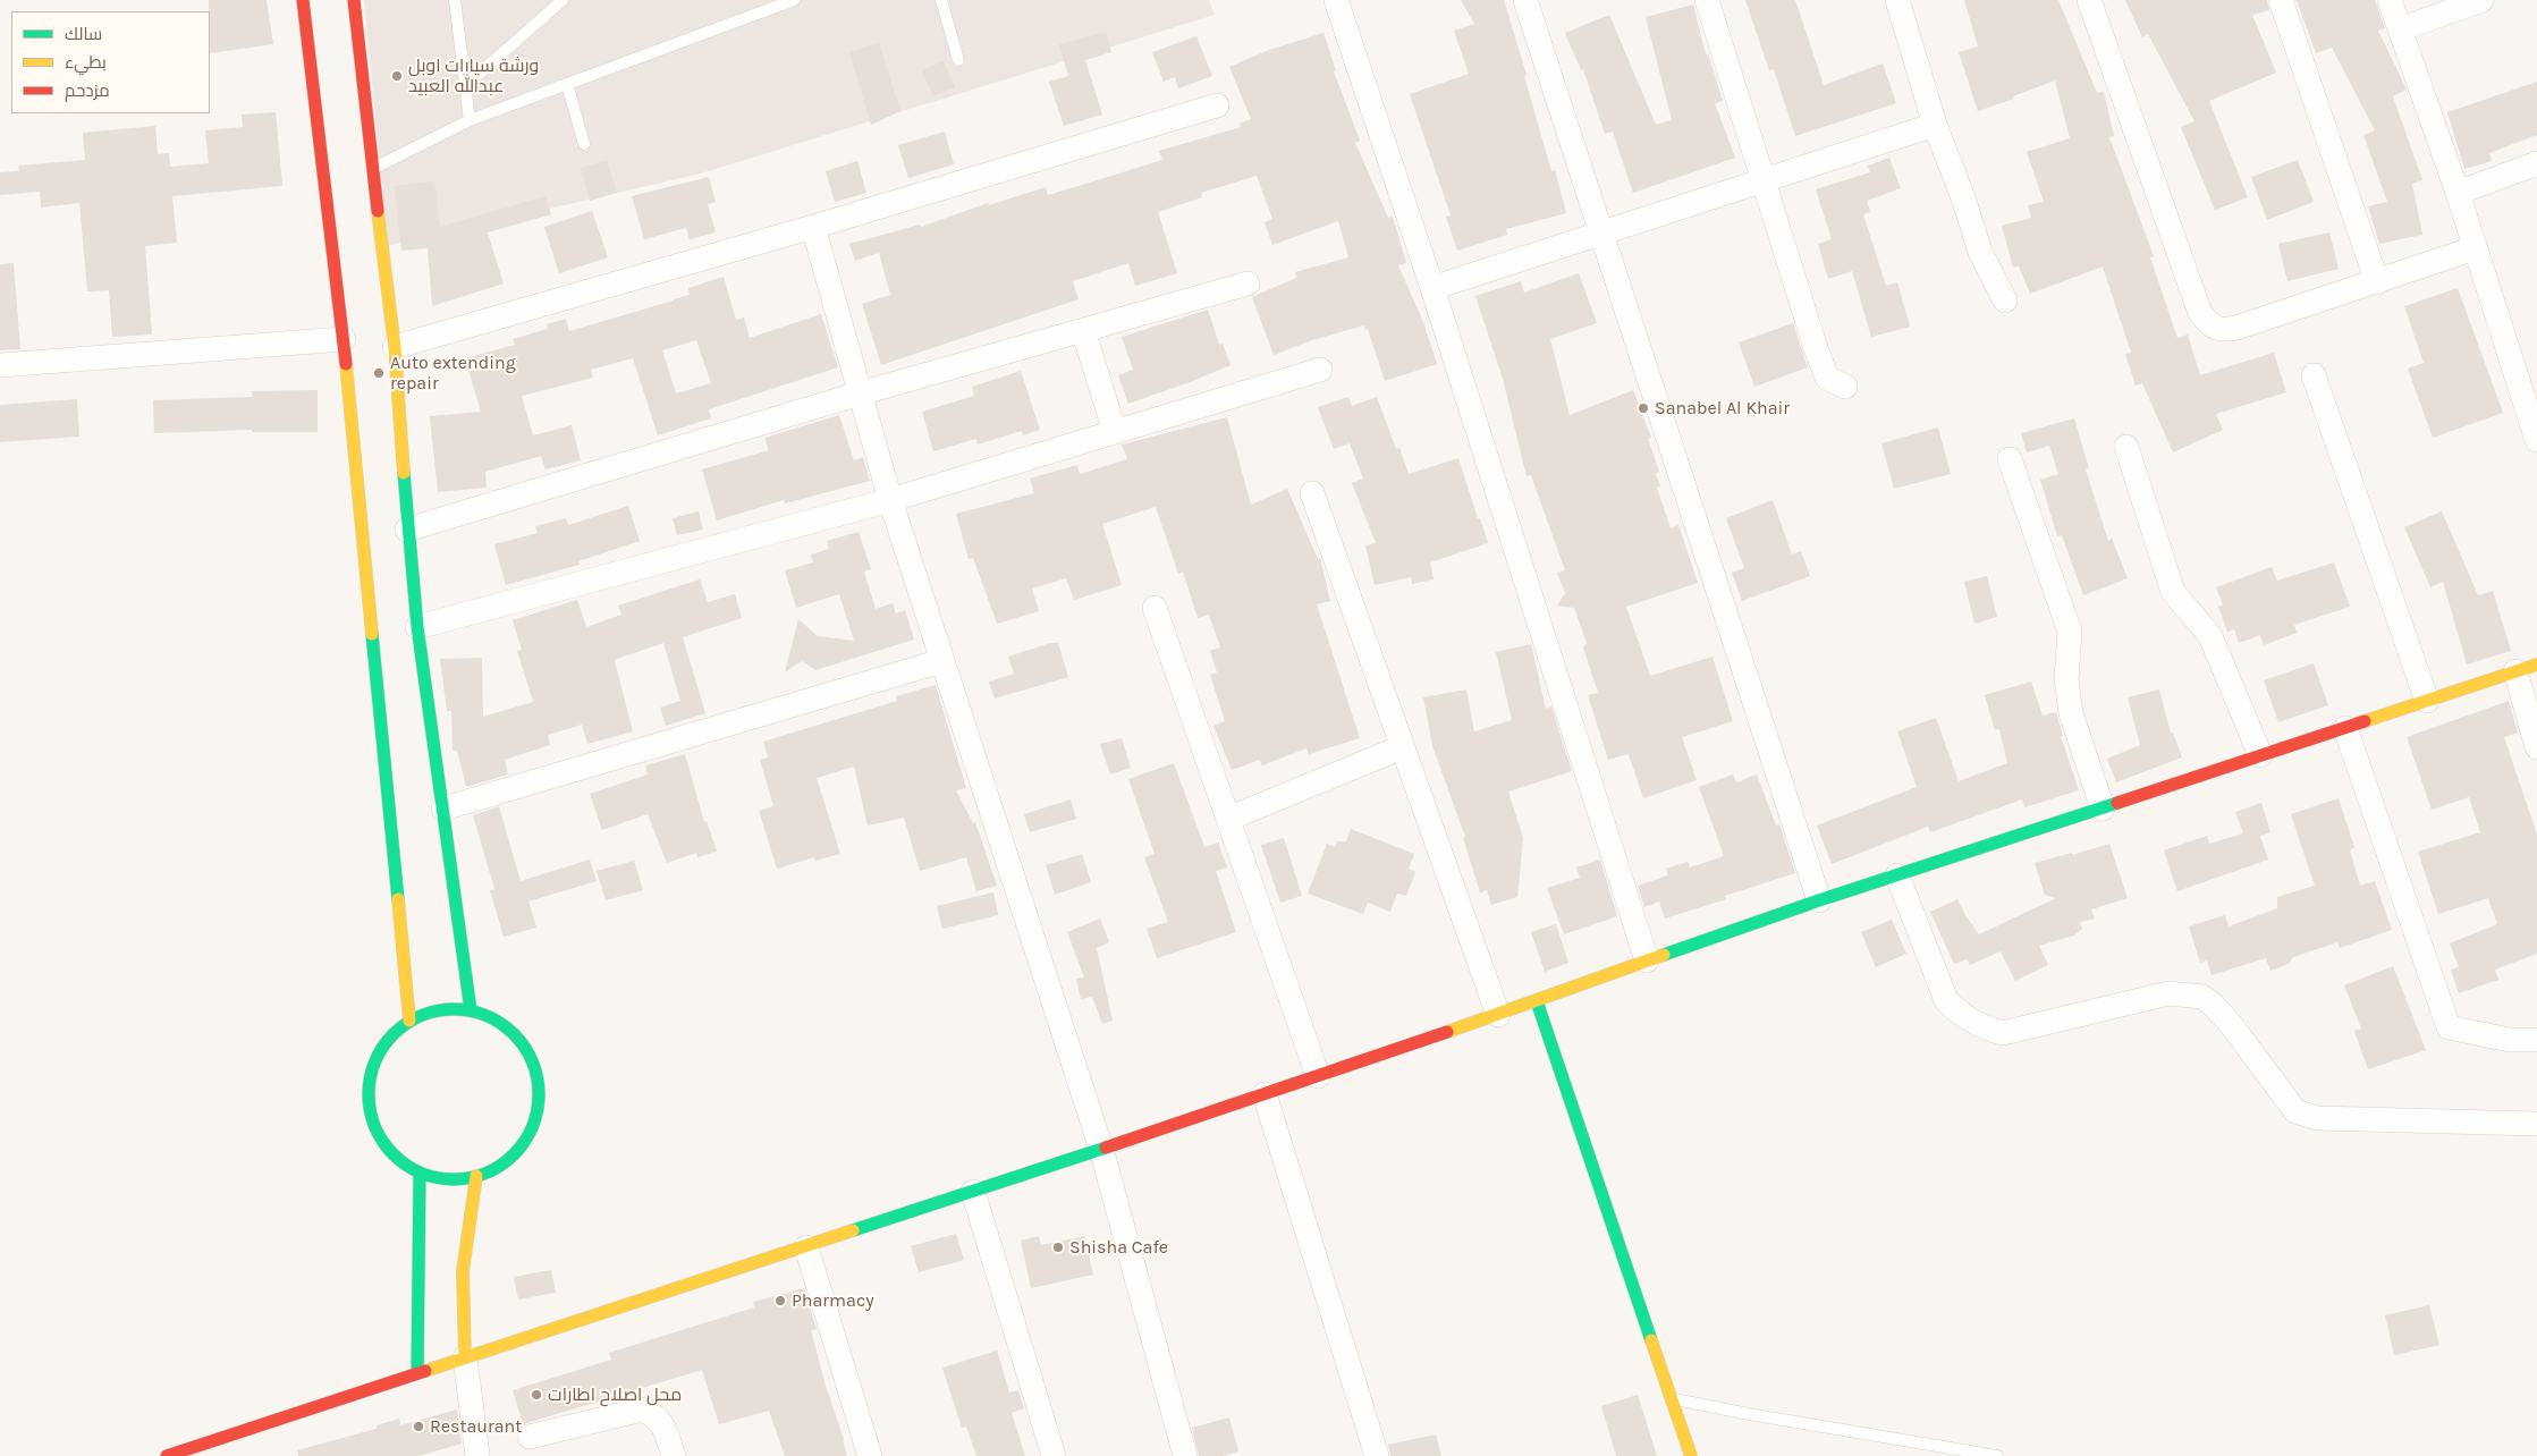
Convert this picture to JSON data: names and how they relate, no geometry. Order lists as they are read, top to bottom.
{
  "places": [
    "ورشة سيارات اوبل عبدالله العبيد",
    "Auto extending repair",
    "Sanabel Al Khair",
    "Shisha Cafe",
    "Pharmacy",
    "محل اصلاح اطارات",
    "Restaurant"
  ],
  "legend": ["سالك", "بطيء", "مزدحم"]
}
